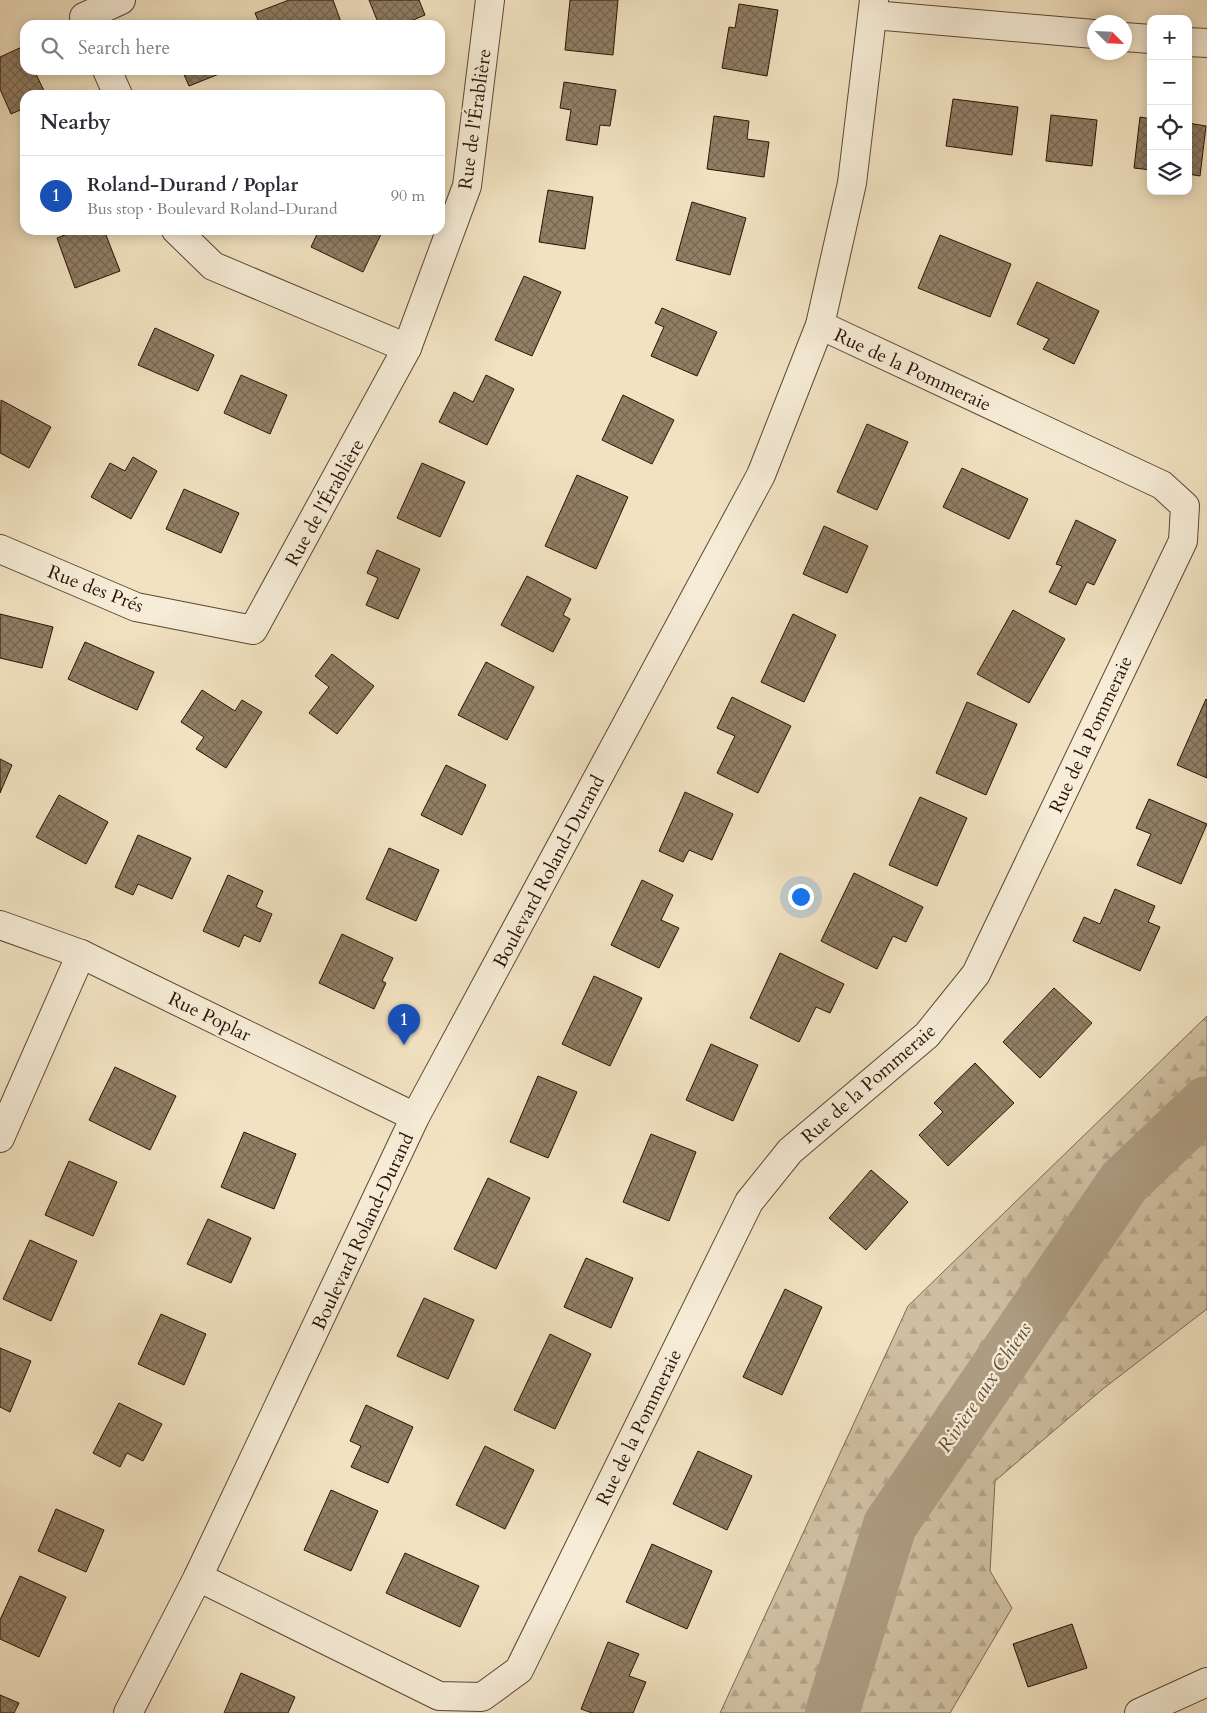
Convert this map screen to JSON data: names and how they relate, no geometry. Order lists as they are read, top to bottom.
{
  "streets": {
    "street": [
      "Rue de l'Érablière",
      "Rue de la Pommeraie",
      "Rue des Prés",
      "Boulevard Roland-Durand",
      "Rue Poplar"
    ]
  },
  "crossings": [
    ["Rue de l'Érablière", "Rue des Prés"],
    ["Rue de la Pommeraie", "Boulevard Roland-Durand"],
    ["Boulevard Roland-Durand", "Rue Poplar"]
  ],
  "water": ["Rivière aux Chiens"],
  "north": "bottom right",
  "page": {
    "map_buttons": ["+", "−"],
    "search": "Search here",
    "heading": "Nearby",
    "list": [
      {
        "mark": "1",
        "name": "Roland-Durand / Poplar",
        "note": "Bus stop · Boulevard Roland-Durand",
        "value": "90 m"
      }
    ],
    "pins": "1"
  }
}
